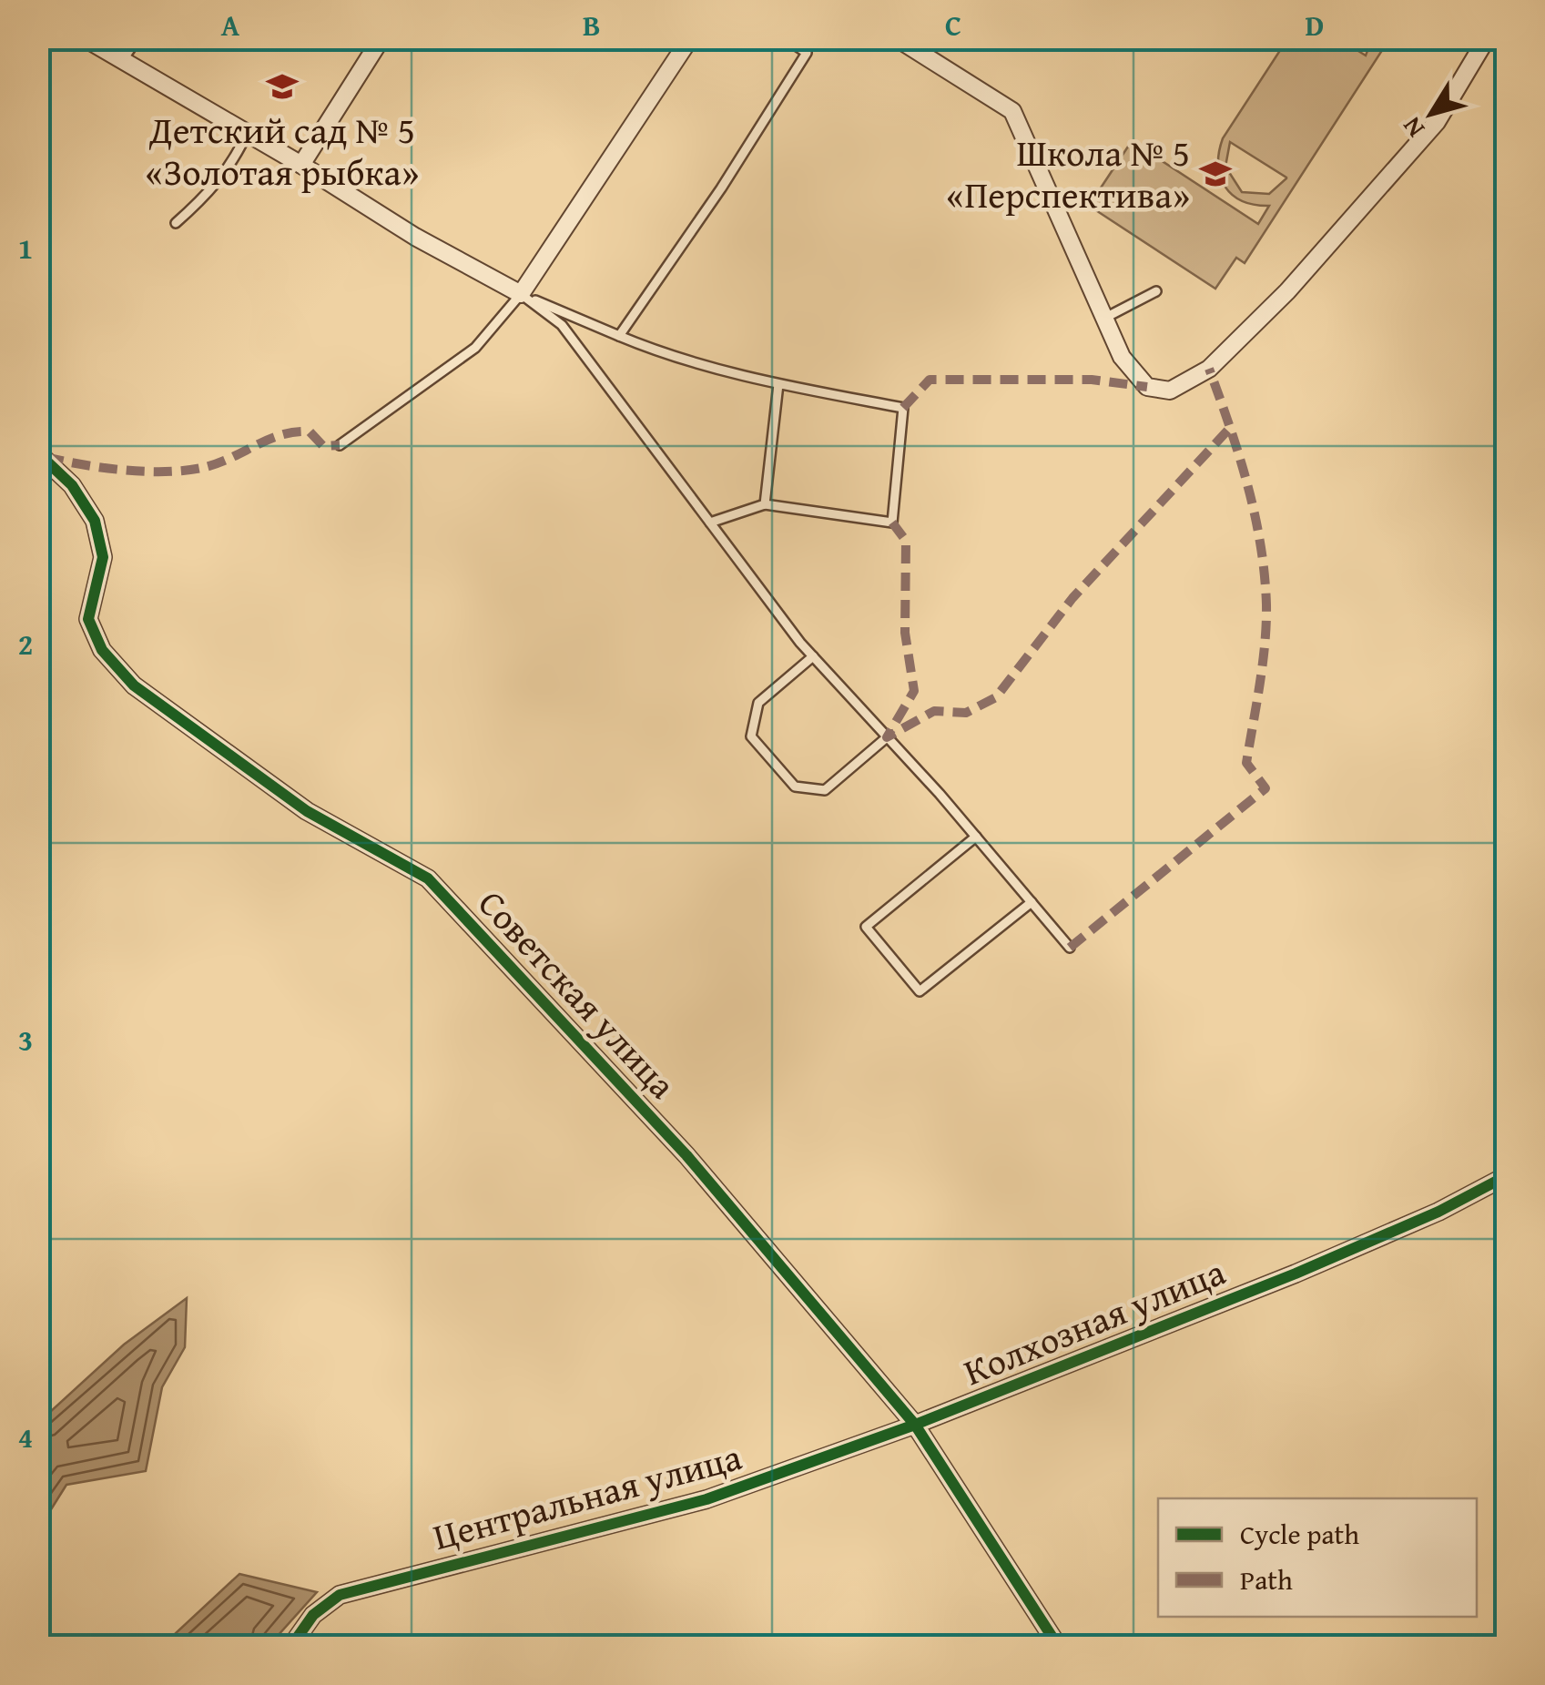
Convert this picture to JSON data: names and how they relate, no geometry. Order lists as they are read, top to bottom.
{
  "streets": {
    "street": ["Советская улица", "Колхозная улица", "Центральная улица"]
  },
  "crossings": [
    ["Советская улица", "Колхозная улица"],
    ["Советская улица", "Центральная улица"],
    ["Колхозная улица", "Центральная улица"]
  ],
  "places": {
    "school or university": ["Детский сад № 5 «Золотая рыбка»", "Школа № 5 «Перспектива»"]
  },
  "legend": ["Cycle path", "Path"],
  "north": "bottom left",
  "grid": {
    "columns": [
      "A",
      "B",
      "C",
      "D"
    ],
    "rows": [
      "1",
      "2",
      "3",
      "4"
    ]
  }
}
